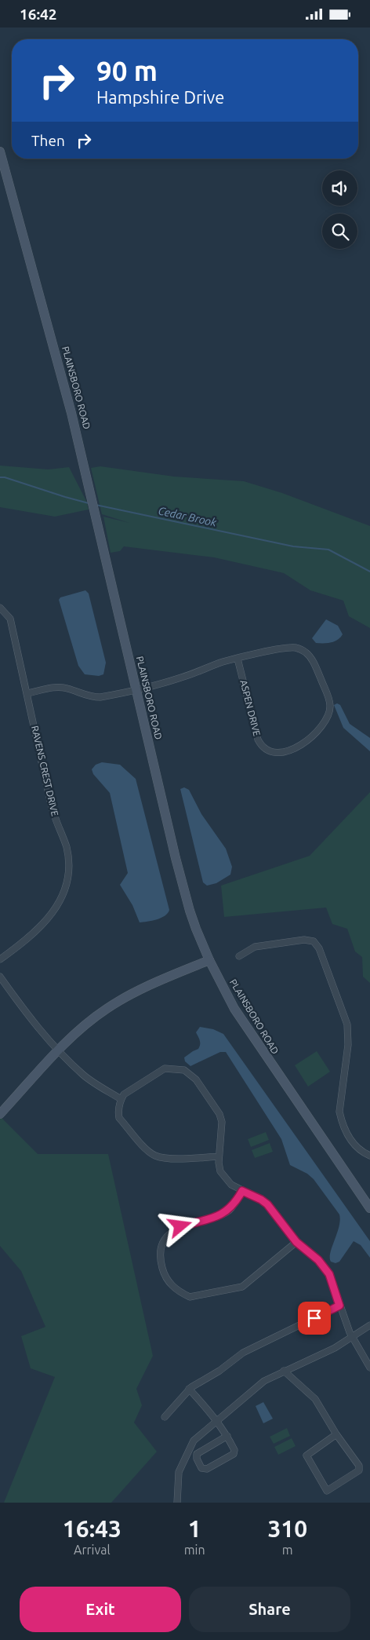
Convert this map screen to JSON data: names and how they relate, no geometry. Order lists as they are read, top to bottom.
{
  "streets": {
    "street": ["PLAINSBORO ROAD", "ASPEN DRIVE", "RAVENS CREST DRIVE"]
  },
  "crossings": [
    ["PLAINSBORO ROAD", "ASPEN DRIVE"]
  ],
  "water": ["Cedar Brook"],
  "page": {
    "status": "16:42",
    "turn": ["90 m", "Hampshire Drive"],
    "then": "Then",
    "eta": [
      "16:43",
      "Arrival",
      "1",
      "min",
      "310",
      "m"
    ],
    "buttons": ["Exit", "Share"]
  }
}
